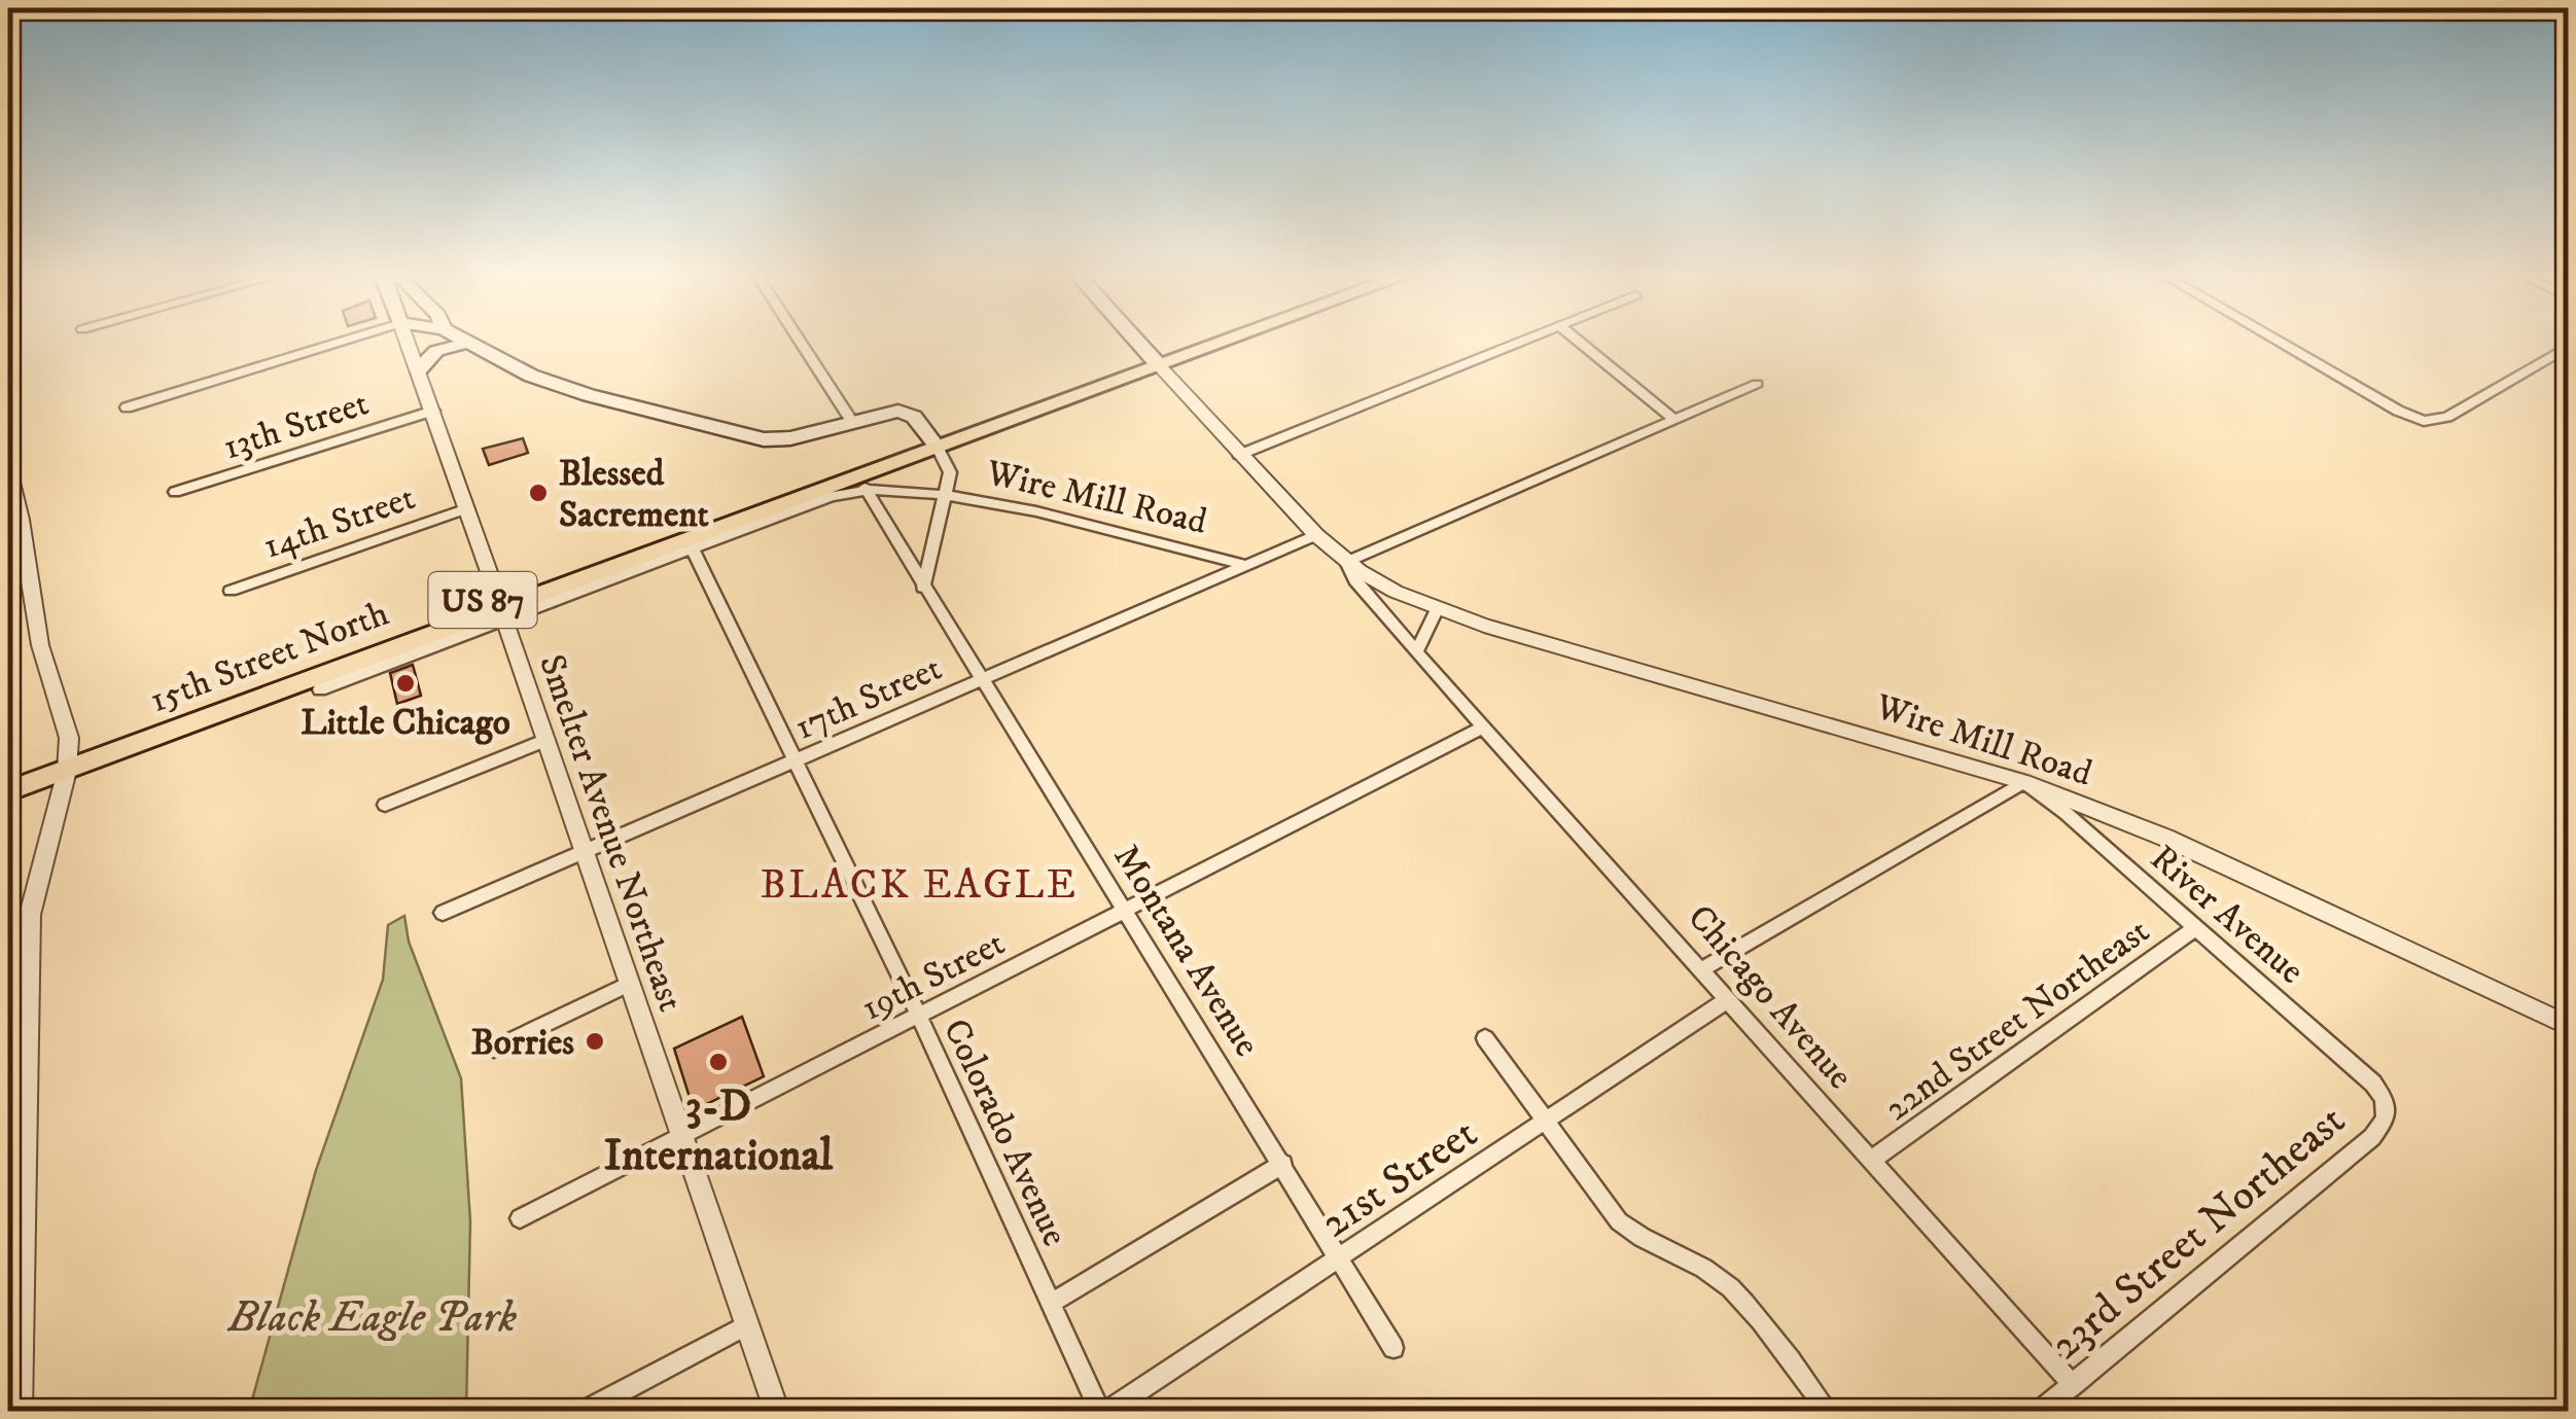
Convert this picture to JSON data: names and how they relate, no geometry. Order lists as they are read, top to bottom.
{
  "streets": {
    "main road": ["US 87", "15th Street North"],
    "street": [
      "13th Street",
      "Wire Mill Road",
      "14th Street",
      "17th Street",
      "Smelter Avenue Northeast",
      "River Avenue",
      "Montana Avenue",
      "19th Street",
      "Chicago Avenue",
      "22nd Street Northeast",
      "Colorado Avenue",
      "21st Street",
      "23rd Street Northeast"
    ]
  },
  "crossings": [
    ["13th Street", "Smelter Avenue Northeast"],
    ["Wire Mill Road", "US 87"],
    ["Wire Mill Road", "15th Street North"],
    ["Wire Mill Road", "17th Street"],
    ["Wire Mill Road", "River Avenue"],
    ["Wire Mill Road", "Chicago Avenue"],
    ["14th Street", "Smelter Avenue Northeast"],
    ["US 87", "15th Street North"],
    ["15th Street North", "Smelter Avenue Northeast"],
    ["15th Street North", "Montana Avenue"],
    ["15th Street North", "Colorado Avenue"],
    ["17th Street", "Smelter Avenue Northeast"],
    ["17th Street", "Montana Avenue"],
    ["17th Street", "Colorado Avenue"],
    ["Smelter Avenue Northeast", "19th Street"],
    ["River Avenue", "22nd Street Northeast"],
    ["River Avenue", "23rd Street Northeast"],
    ["Montana Avenue", "19th Street"],
    ["Montana Avenue", "21st Street"],
    ["19th Street", "Chicago Avenue"],
    ["19th Street", "Colorado Avenue"],
    ["Chicago Avenue", "22nd Street Northeast"],
    ["Chicago Avenue", "21st Street"],
    ["Chicago Avenue", "23rd Street Northeast"],
    ["Colorado Avenue", "21st Street"]
  ],
  "districts": ["BLACK EAGLE"],
  "parks": ["Black Eagle Park"],
  "places": [
    "Blessed Sacrement",
    "Little Chicago",
    "Borries",
    "3-D International"
  ]
}
